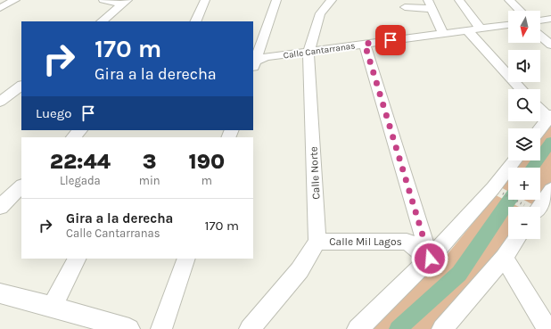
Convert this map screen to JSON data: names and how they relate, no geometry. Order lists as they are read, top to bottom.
{
  "streets": {
    "street": ["Calle Cantarranas", "Calle Norte", "Calle Mil Lagos"]
  },
  "crossings": [
    ["Calle Cantarranas", "Calle Norte"],
    ["Calle Norte", "Calle Mil Lagos"]
  ],
  "north": "bottom",
  "page": {
    "map_buttons": ["+", "−"],
    "turn": ["170 m", "Gira a la derecha"],
    "then": "Luego",
    "eta": [
      "22:44",
      "Llegada",
      "3",
      "min",
      "190",
      "m"
    ],
    "list": [
      {
        "name": "Gira a la derecha",
        "note": "Calle Cantarranas",
        "value": "170 m"
      }
    ]
  }
}
